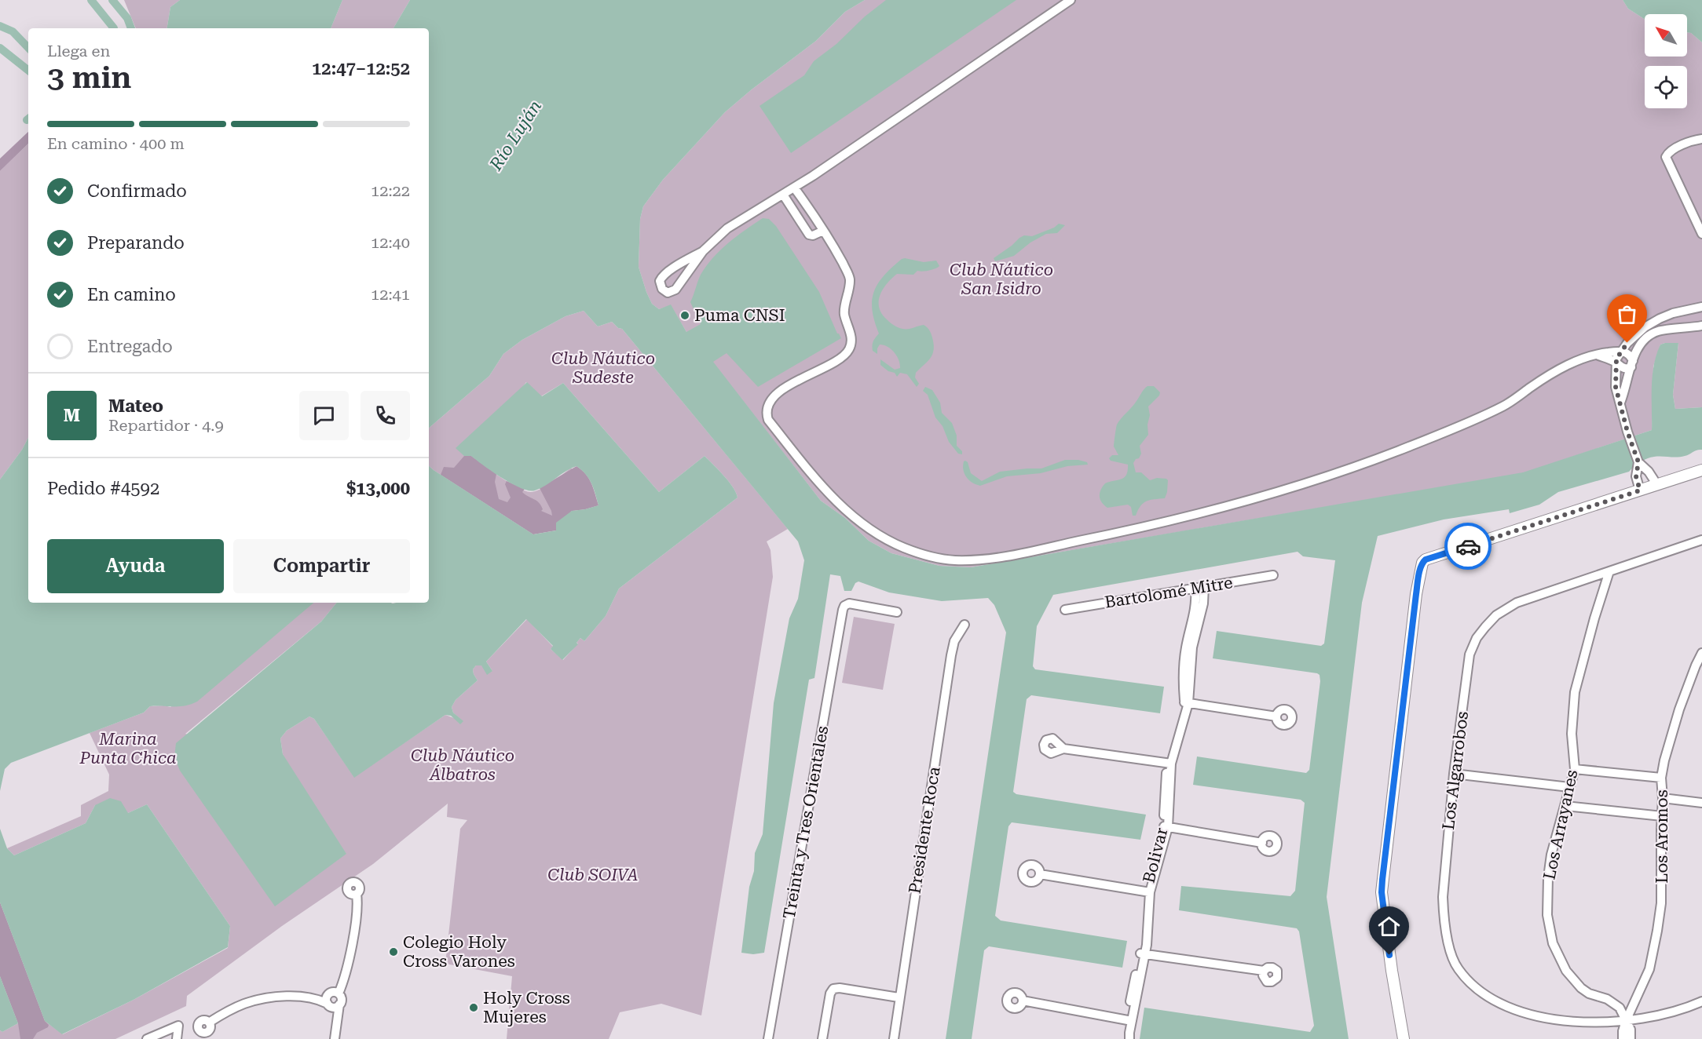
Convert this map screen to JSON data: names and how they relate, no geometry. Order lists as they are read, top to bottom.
{
  "streets": {
    "street": [
      "Bartolomé Mitre",
      "Los Algarrobos",
      "Treinta y Tres Orientales",
      "Los Arrayanes",
      "Presidente Roca",
      "Los Aromos",
      "Bolivar"
    ]
  },
  "crossings": [
    ["Bartolomé Mitre", "Bolivar"],
    ["Los Algarrobos", "Los Arrayanes"],
    ["Los Algarrobos", "Los Aromos"],
    ["Los Arrayanes", "Los Aromos"]
  ],
  "water": ["Río Luján"],
  "parks": [
    "Club Náutico San Isidro",
    "Club Náutico Sudeste",
    "Marina Punta Chica",
    "Club Náutico Álbatros",
    "Club SOIVA"
  ],
  "places": ["Puma CNSI", "Colegio Holy Cross Varones", "Holy Cross Mujeres"],
  "north": "top left",
  "page": {
    "heading": ["3 min", "Llega en", "12:47–12:52"],
    "panel": [
      "Mateo",
      "Repartidor · 4.9",
      "Pedido #4592",
      "$13,000"
    ],
    "bar": "En camino · 400 m",
    "list": [
      ["Confirmado", "12:22"],
      ["Preparando", "12:40"],
      ["En camino", "12:41"],
      "Entregado"
    ],
    "round": "M",
    "buttons": ["Ayuda", "Compartir"]
  }
}
